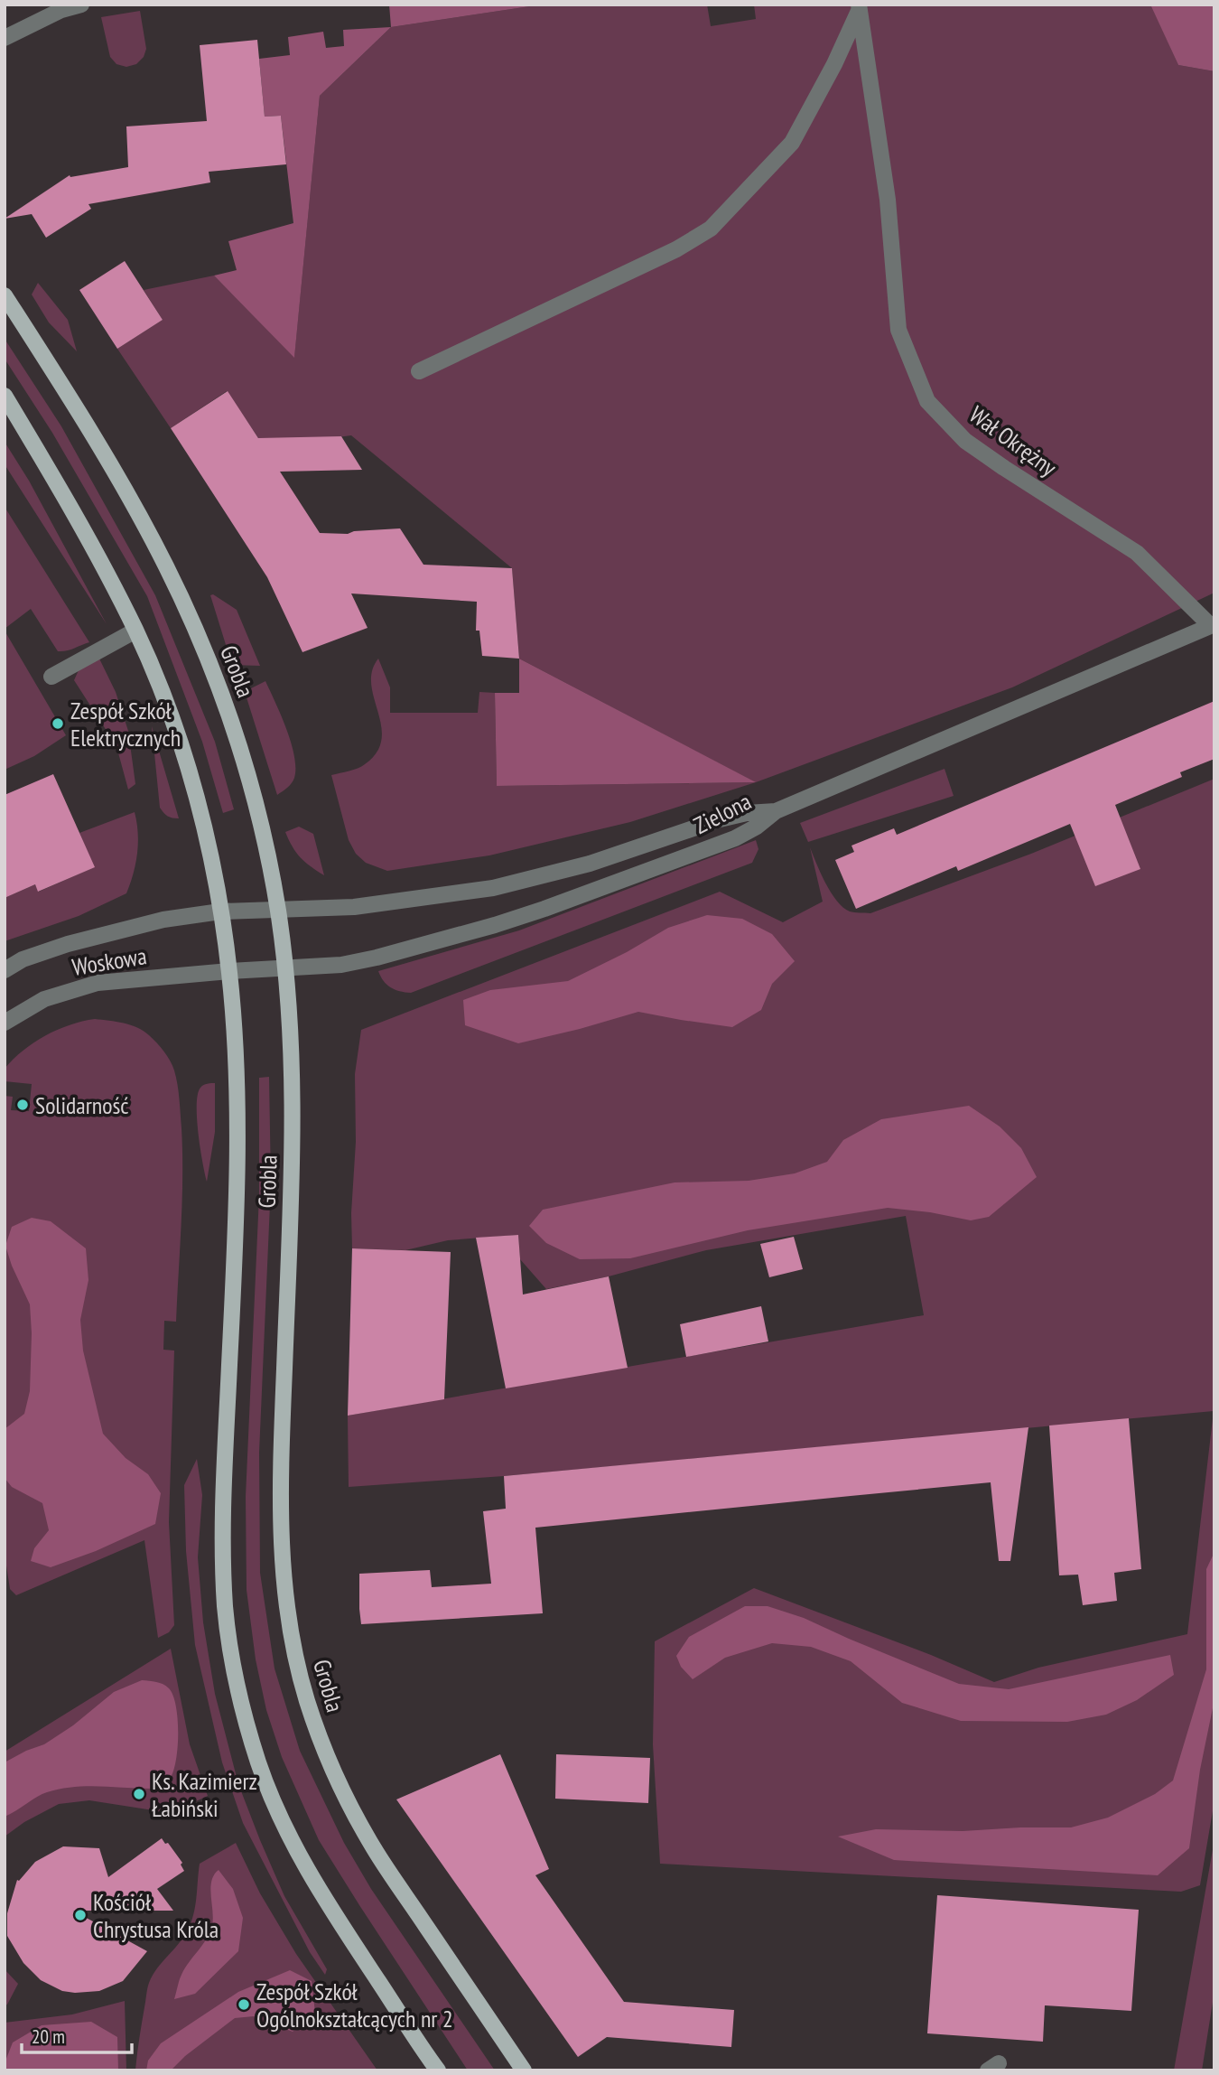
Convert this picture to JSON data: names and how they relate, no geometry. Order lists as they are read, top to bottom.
{
  "streets": {
    "main road": ["Grobla"],
    "street": ["Wał Okrężny", "Zielona", "Woskowa"]
  },
  "crossings": [
    ["Wał Okrężny", "Zielona"],
    ["Grobla", "Zielona"],
    ["Grobla", "Woskowa"],
    ["Zielona", "Woskowa"]
  ],
  "places": [
    "Zespół Szkół Elektrycznych",
    "Solidarność",
    "Ks. Kazimierz Łabiński",
    "Kościół Chrystusa Króla",
    "Zespół Szkół Ogólnokształcących nr 2"
  ],
  "scale_bar": "20 m"
}
